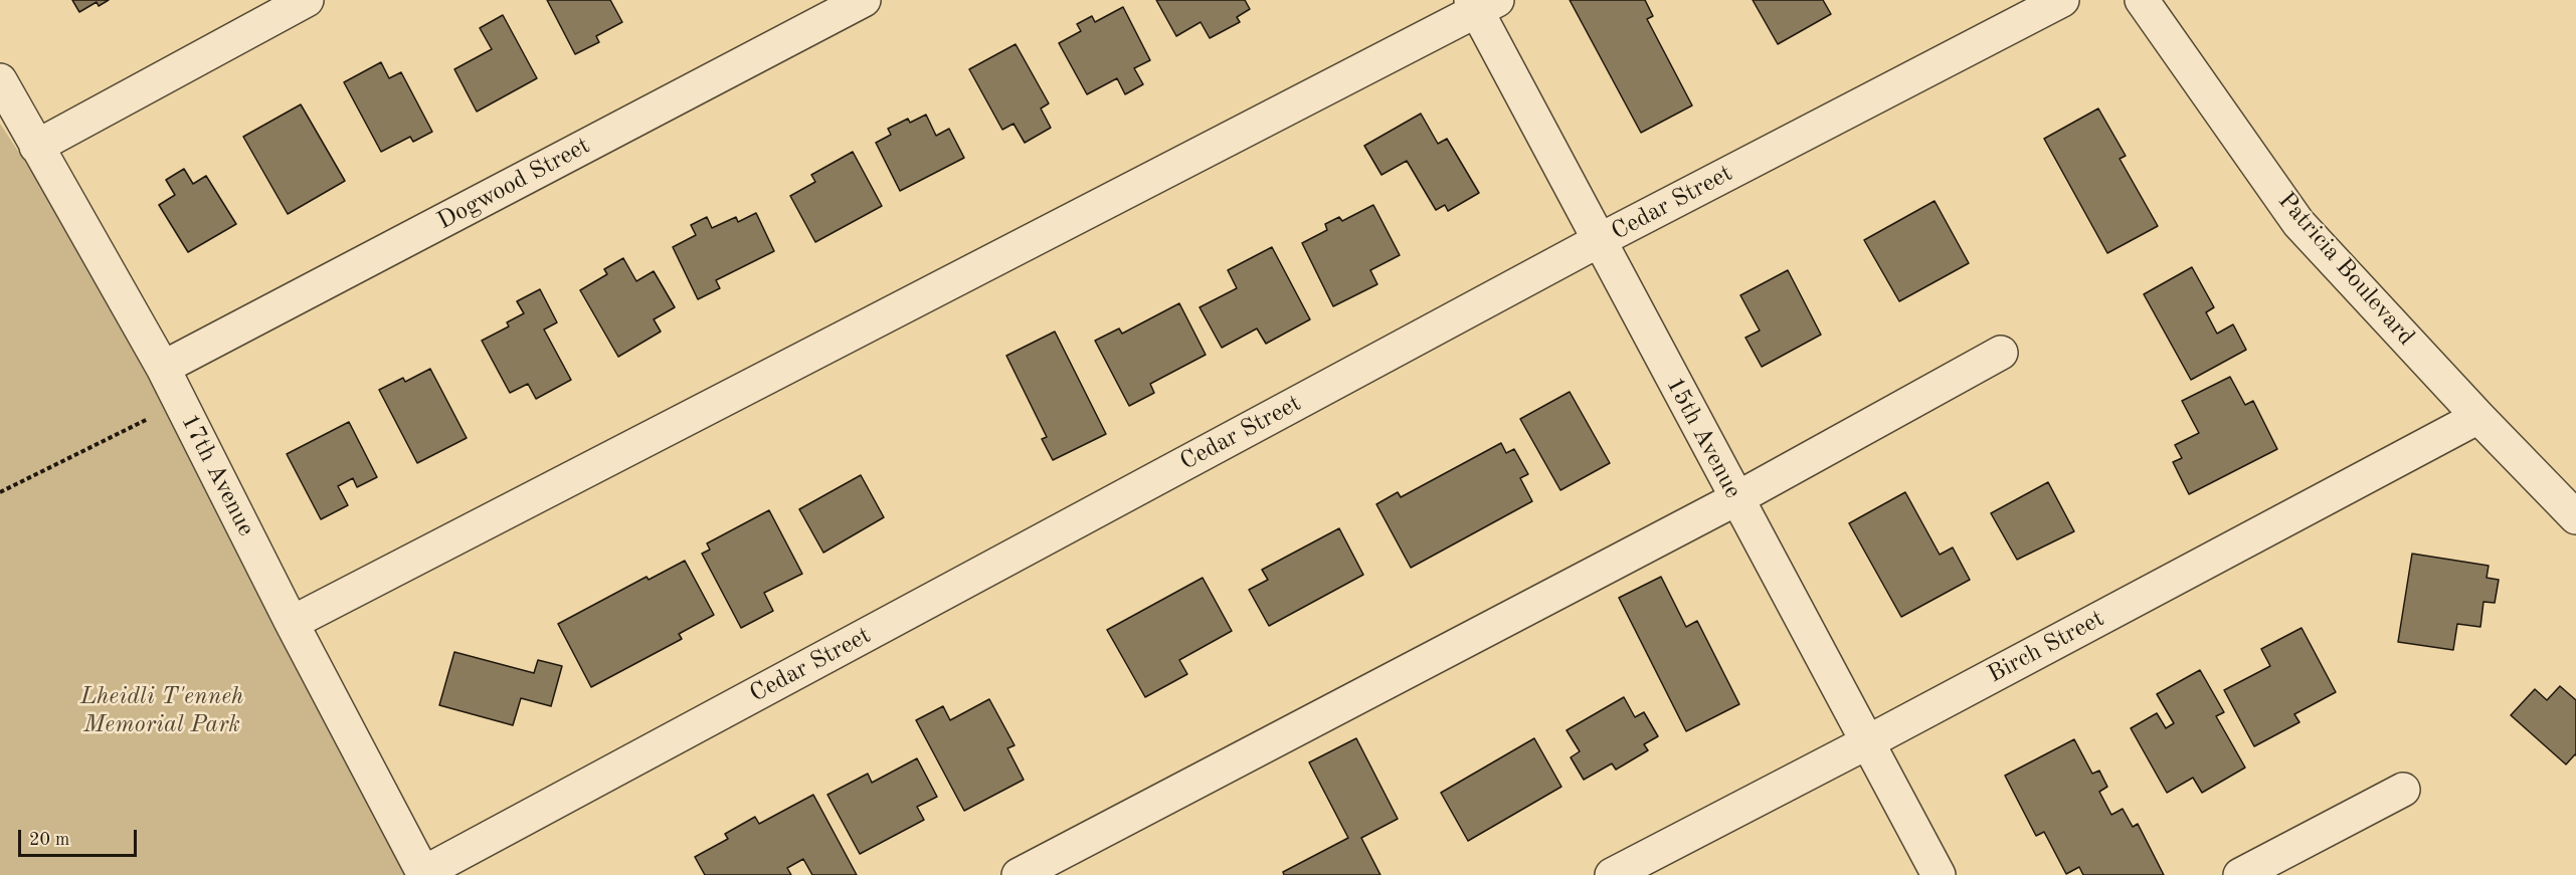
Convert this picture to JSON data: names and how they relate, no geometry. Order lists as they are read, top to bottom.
{
  "streets": {
    "street": [
      "Dogwood Street",
      "Cedar Street",
      "Patricia Boulevard",
      "15th Avenue",
      "17th Avenue",
      "Birch Street"
    ]
  },
  "crossings": [
    ["Dogwood Street", "17th Avenue"],
    ["Cedar Street", "15th Avenue"],
    ["Cedar Street", "17th Avenue"],
    ["Patricia Boulevard", "Birch Street"],
    ["15th Avenue", "Birch Street"]
  ],
  "parks": ["Lheidli T'enneh Memorial Park"],
  "scale_bar": "20 m"
}
